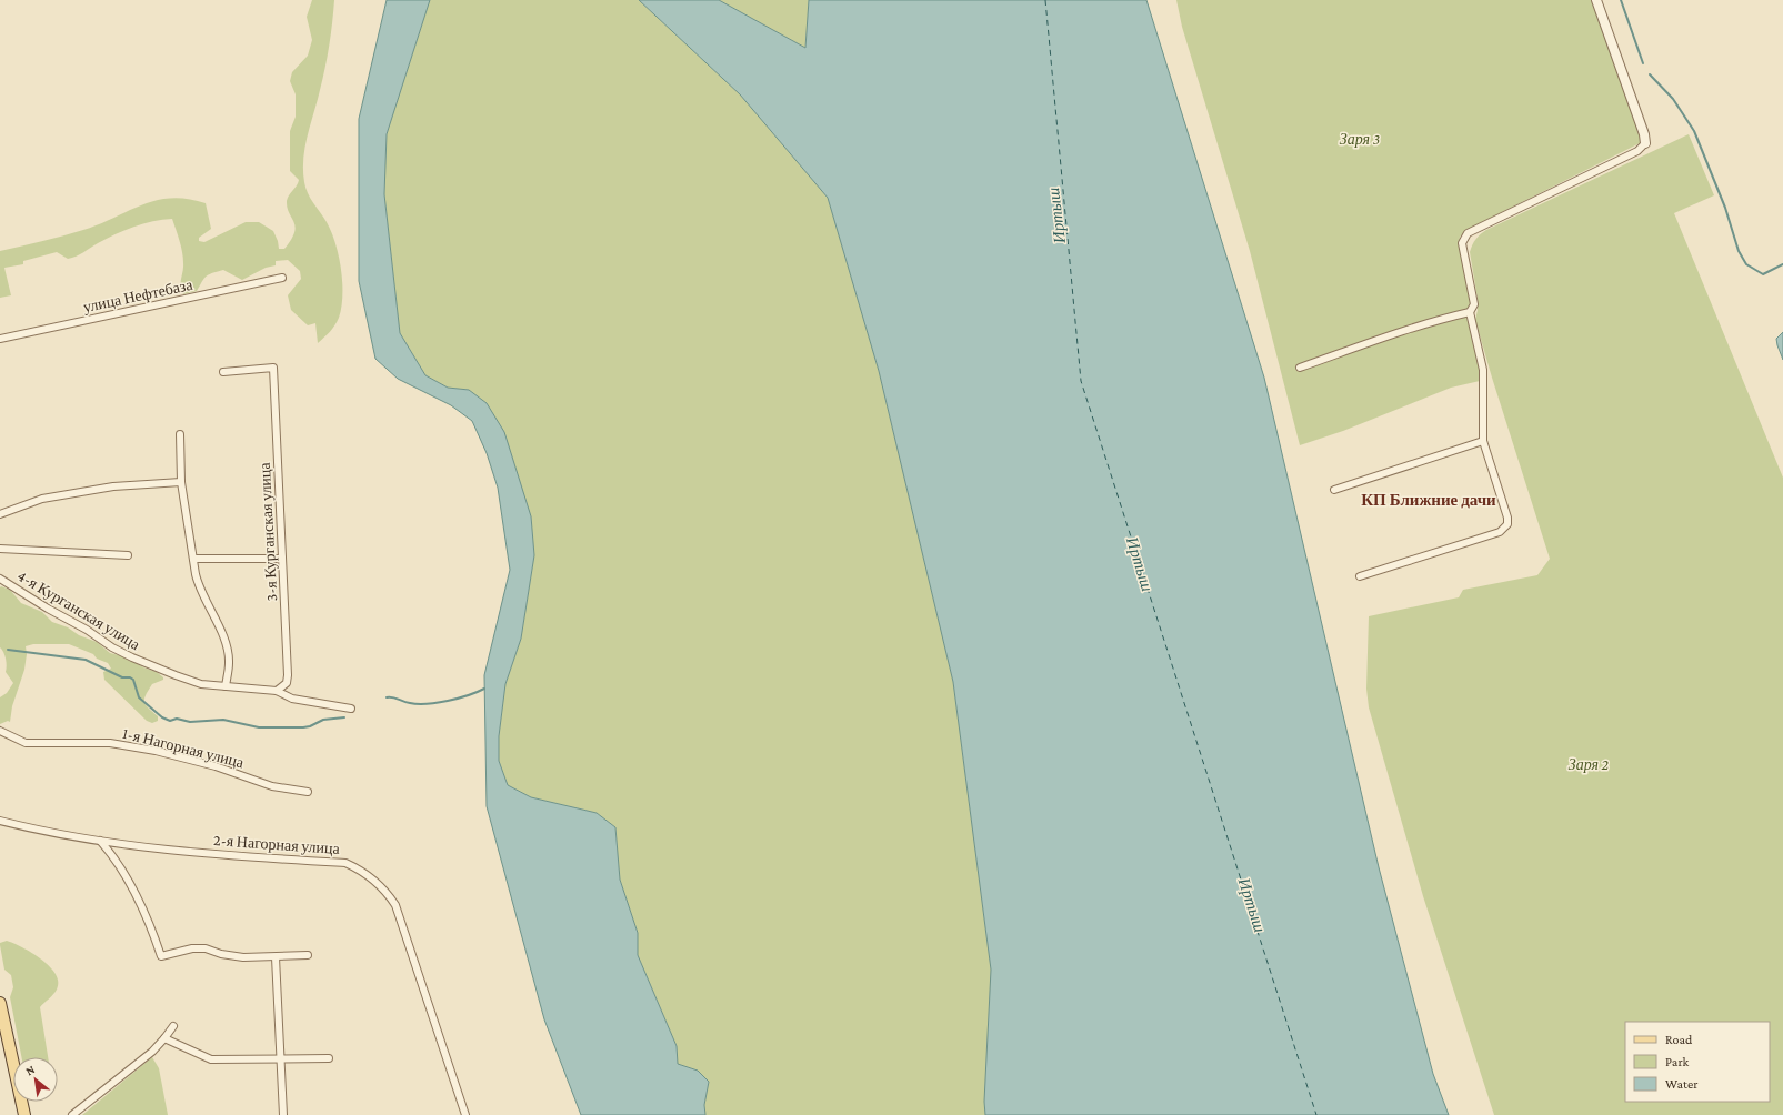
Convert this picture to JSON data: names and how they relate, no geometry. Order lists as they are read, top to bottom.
{
  "streets": {
    "street": [
      "улица Нефтебаза",
      "3-я Курганская улица",
      "4-я Курганская улица",
      "1-я Нагорная улица",
      "2-я Нагорная улица"
    ]
  },
  "crossings": [
    ["3-я Курганская улица", "4-я Курганская улица"]
  ],
  "districts": ["КП Ближние дачи"],
  "water": ["Иртыш"],
  "parks": ["Заря 3", "Заря 2"],
  "legend": ["Road", "Park", "Water"],
  "north": "top left"
}
